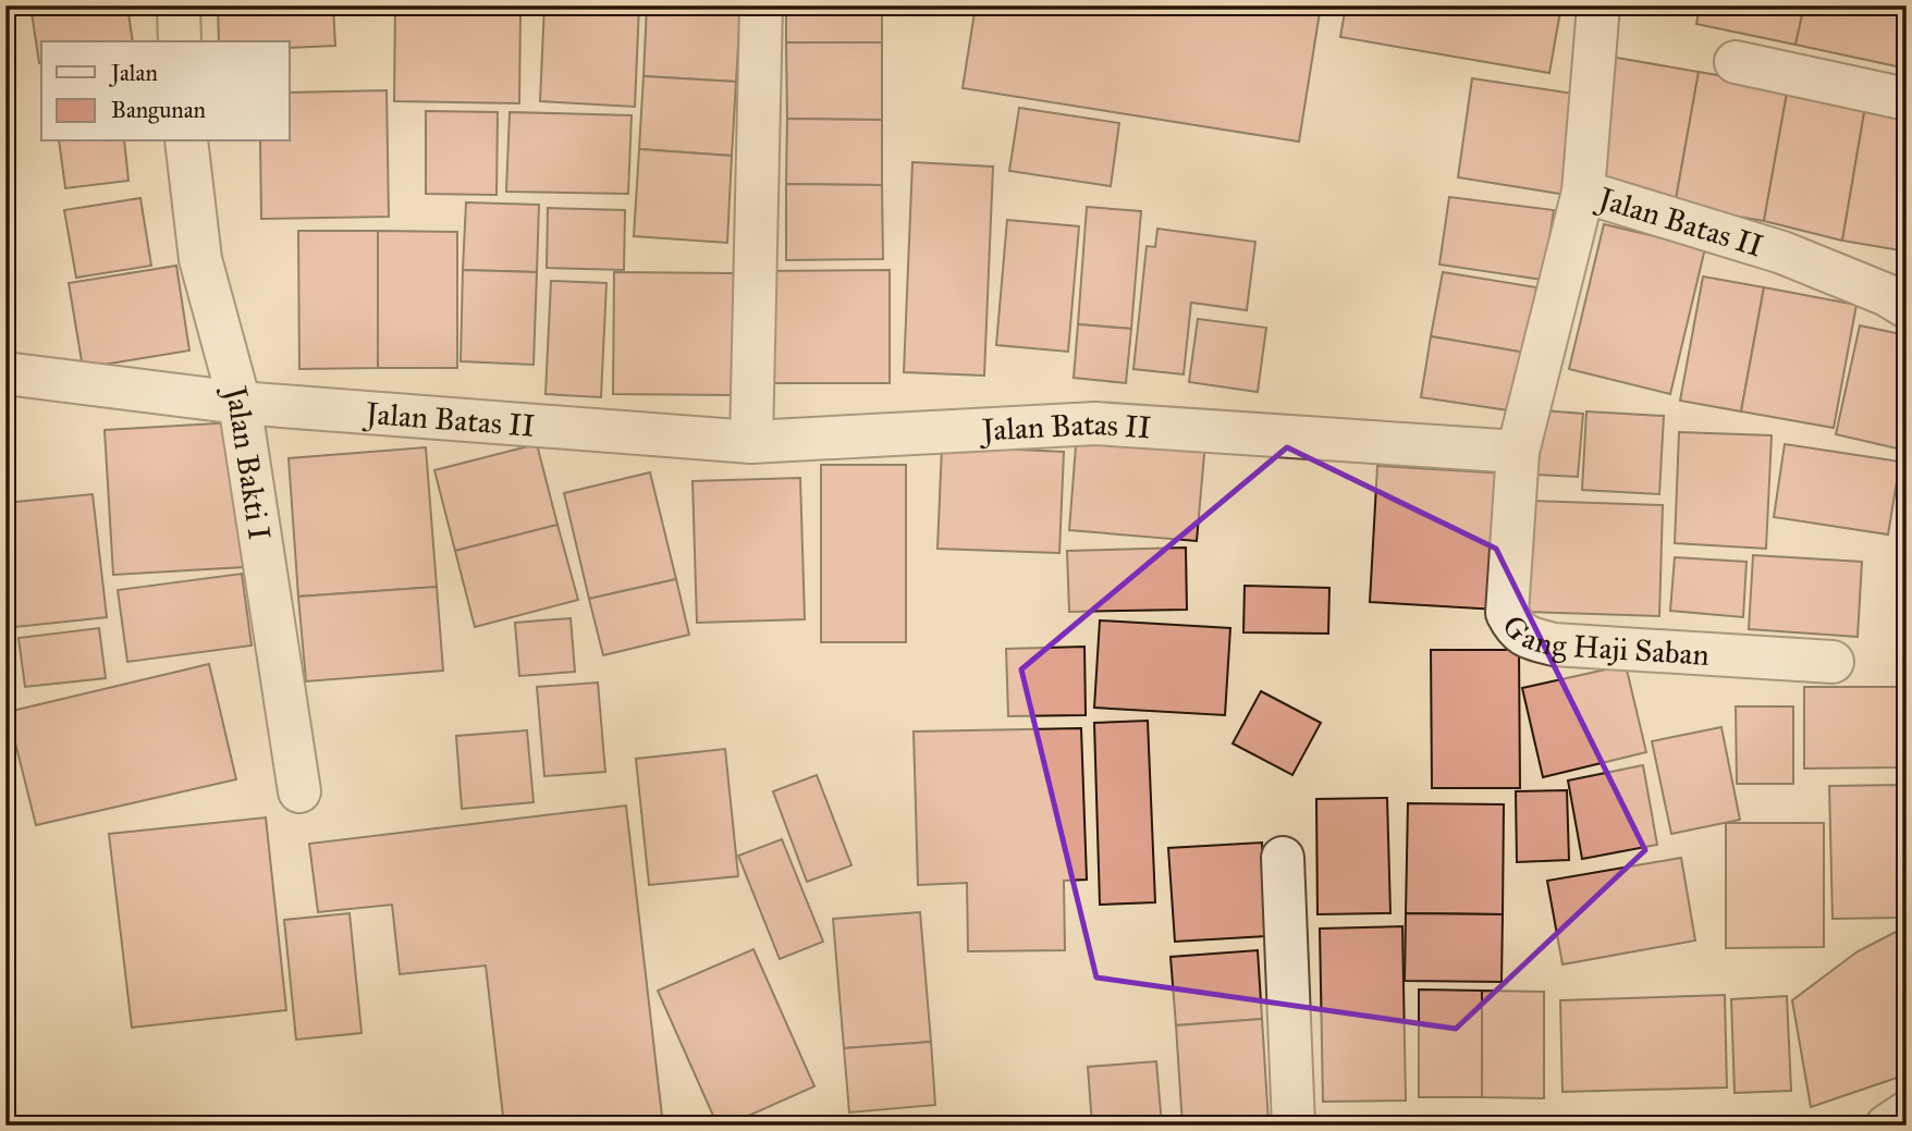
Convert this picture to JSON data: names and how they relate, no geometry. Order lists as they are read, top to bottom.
{
  "streets": {
    "street": ["Jalan Batas II", "Jalan Bakti I", "Gang Haji Saban"]
  },
  "crossings": [
    ["Jalan Batas II", "Jalan Bakti I"],
    ["Jalan Batas II", "Gang Haji Saban"]
  ],
  "legend": ["Jalan", "Bangunan"]
}
